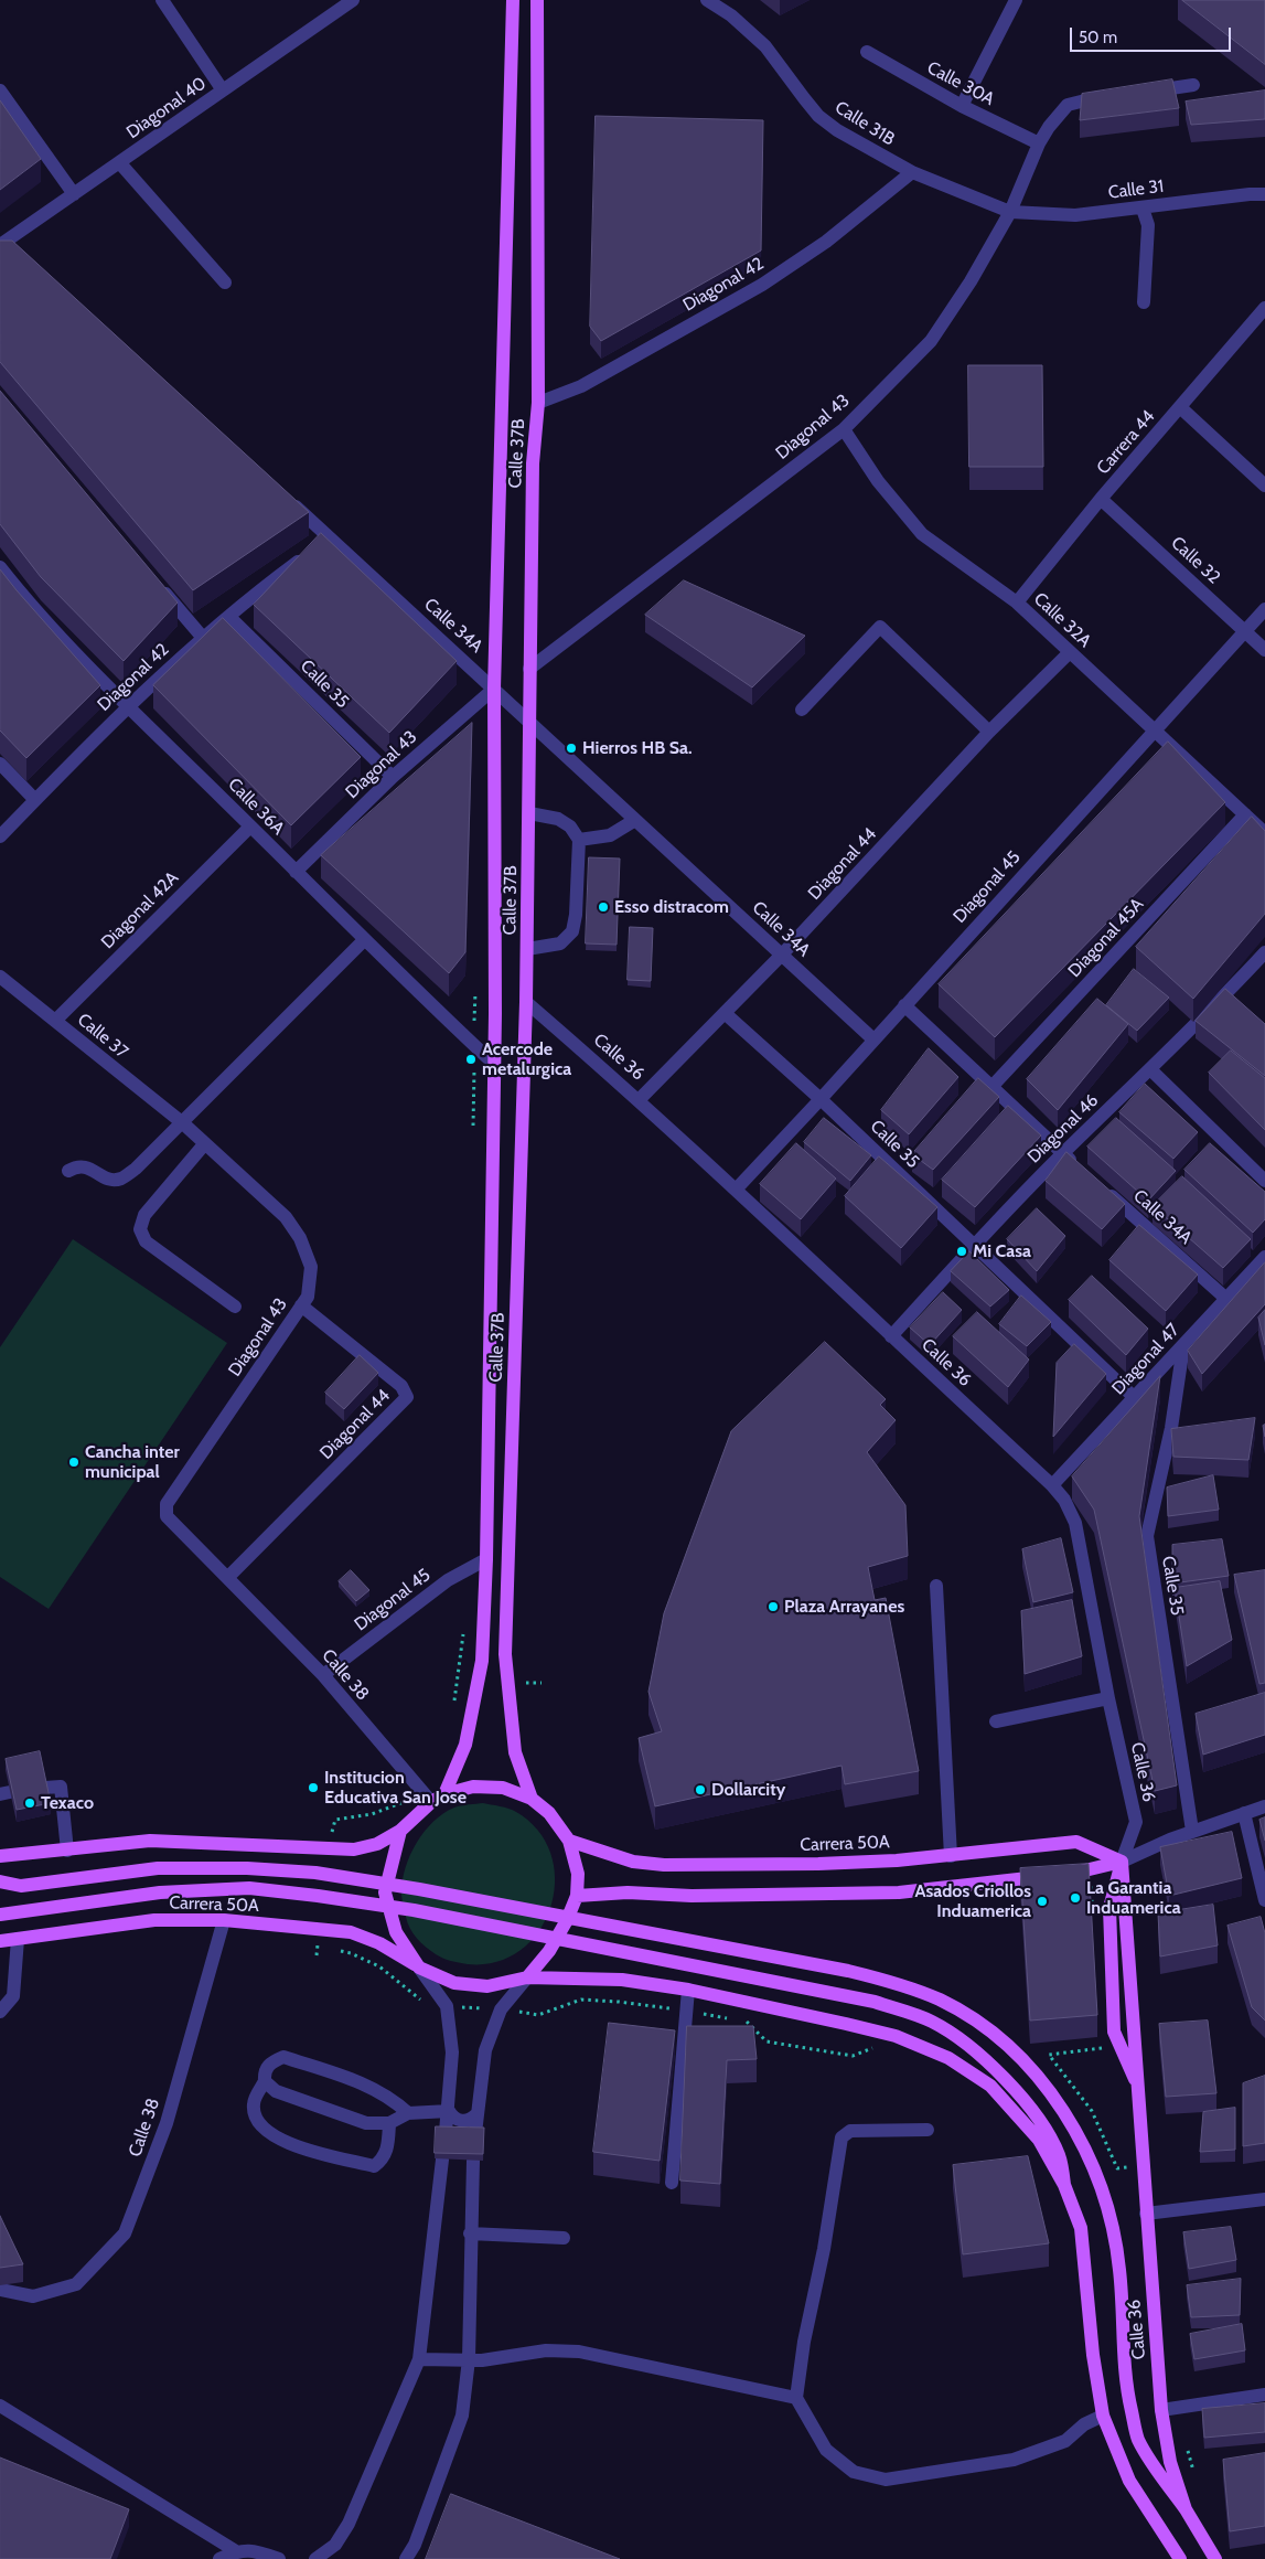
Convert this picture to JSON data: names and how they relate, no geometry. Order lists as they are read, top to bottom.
{
  "streets": {
    "main road": ["Calle 37B", "Calle 36", "Carrera 50A"],
    "street": [
      "Calle 30A",
      "Diagonal 40",
      "Calle 31B",
      "Calle 31",
      "Diagonal 42",
      "Diagonal 43",
      "Carrera 44",
      "Calle 32",
      "Calle 32A",
      "Calle 34A",
      "Calle 35",
      "Calle 36A",
      "Diagonal 44",
      "Diagonal 45",
      "Diagonal 42A",
      "Diagonal 45A",
      "Calle 37",
      "Diagonal 46",
      "Diagonal 47",
      "Calle 38"
    ]
  },
  "crossings": [
    ["Calle 30A", "Diagonal 43"],
    ["Calle 31B", "Calle 31"],
    ["Calle 31B", "Diagonal 42"],
    ["Calle 31B", "Diagonal 43"],
    ["Calle 31", "Diagonal 43"],
    ["Diagonal 42", "Calle 37B"],
    ["Diagonal 42", "Calle 34A"],
    ["Diagonal 42", "Calle 35"],
    ["Diagonal 42", "Calle 36A"],
    ["Diagonal 43", "Calle 37B"],
    ["Diagonal 43", "Calle 32A"],
    ["Diagonal 43", "Calle 34A"],
    ["Diagonal 43", "Calle 35"],
    ["Diagonal 43", "Calle 36A"],
    ["Diagonal 43", "Diagonal 44"],
    ["Diagonal 43", "Calle 37"],
    ["Diagonal 43", "Calle 38"],
    ["Carrera 44", "Calle 32"],
    ["Carrera 44", "Calle 32A"],
    ["Calle 37B", "Calle 34A"],
    ["Calle 37B", "Calle 36A"],
    ["Calle 37B", "Diagonal 45"],
    ["Calle 37B", "Calle 36"],
    ["Calle 37B", "Calle 38"],
    ["Calle 37B", "Carrera 50A"],
    ["Calle 32", "Diagonal 45"],
    ["Calle 32A", "Diagonal 44"],
    ["Calle 32A", "Diagonal 45"],
    ["Calle 32A", "Diagonal 45A"],
    ["Calle 34A", "Diagonal 44"],
    ["Calle 34A", "Diagonal 45"],
    ["Calle 34A", "Diagonal 47"],
    ["Calle 35", "Diagonal 44"],
    ["Calle 35", "Diagonal 45"],
    ["Calle 35", "Diagonal 46"],
    ["Calle 35", "Diagonal 47"],
    ["Calle 36A", "Diagonal 42A"],
    ["Diagonal 44", "Calle 36"],
    ["Diagonal 44", "Calle 38"],
    ["Diagonal 45", "Calle 36"],
    ["Diagonal 45", "Calle 38"],
    ["Diagonal 42A", "Calle 37"],
    ["Calle 36", "Diagonal 46"],
    ["Calle 36", "Diagonal 47"],
    ["Calle 36", "Carrera 50A"],
    ["Calle 38", "Carrera 50A"]
  ],
  "places": [
    "Hierros HB Sa.",
    "Esso distracom",
    "Acercode metalurgica",
    "Mi Casa",
    "Cancha inter municipal",
    "Plaza Arrayanes",
    "Institucion Educativa San Jose",
    "Dollarcity",
    "Texaco",
    "La Garantia Induamerica",
    "Asados Criollos Induamerica"
  ],
  "scale_bar": "50 m"
}
